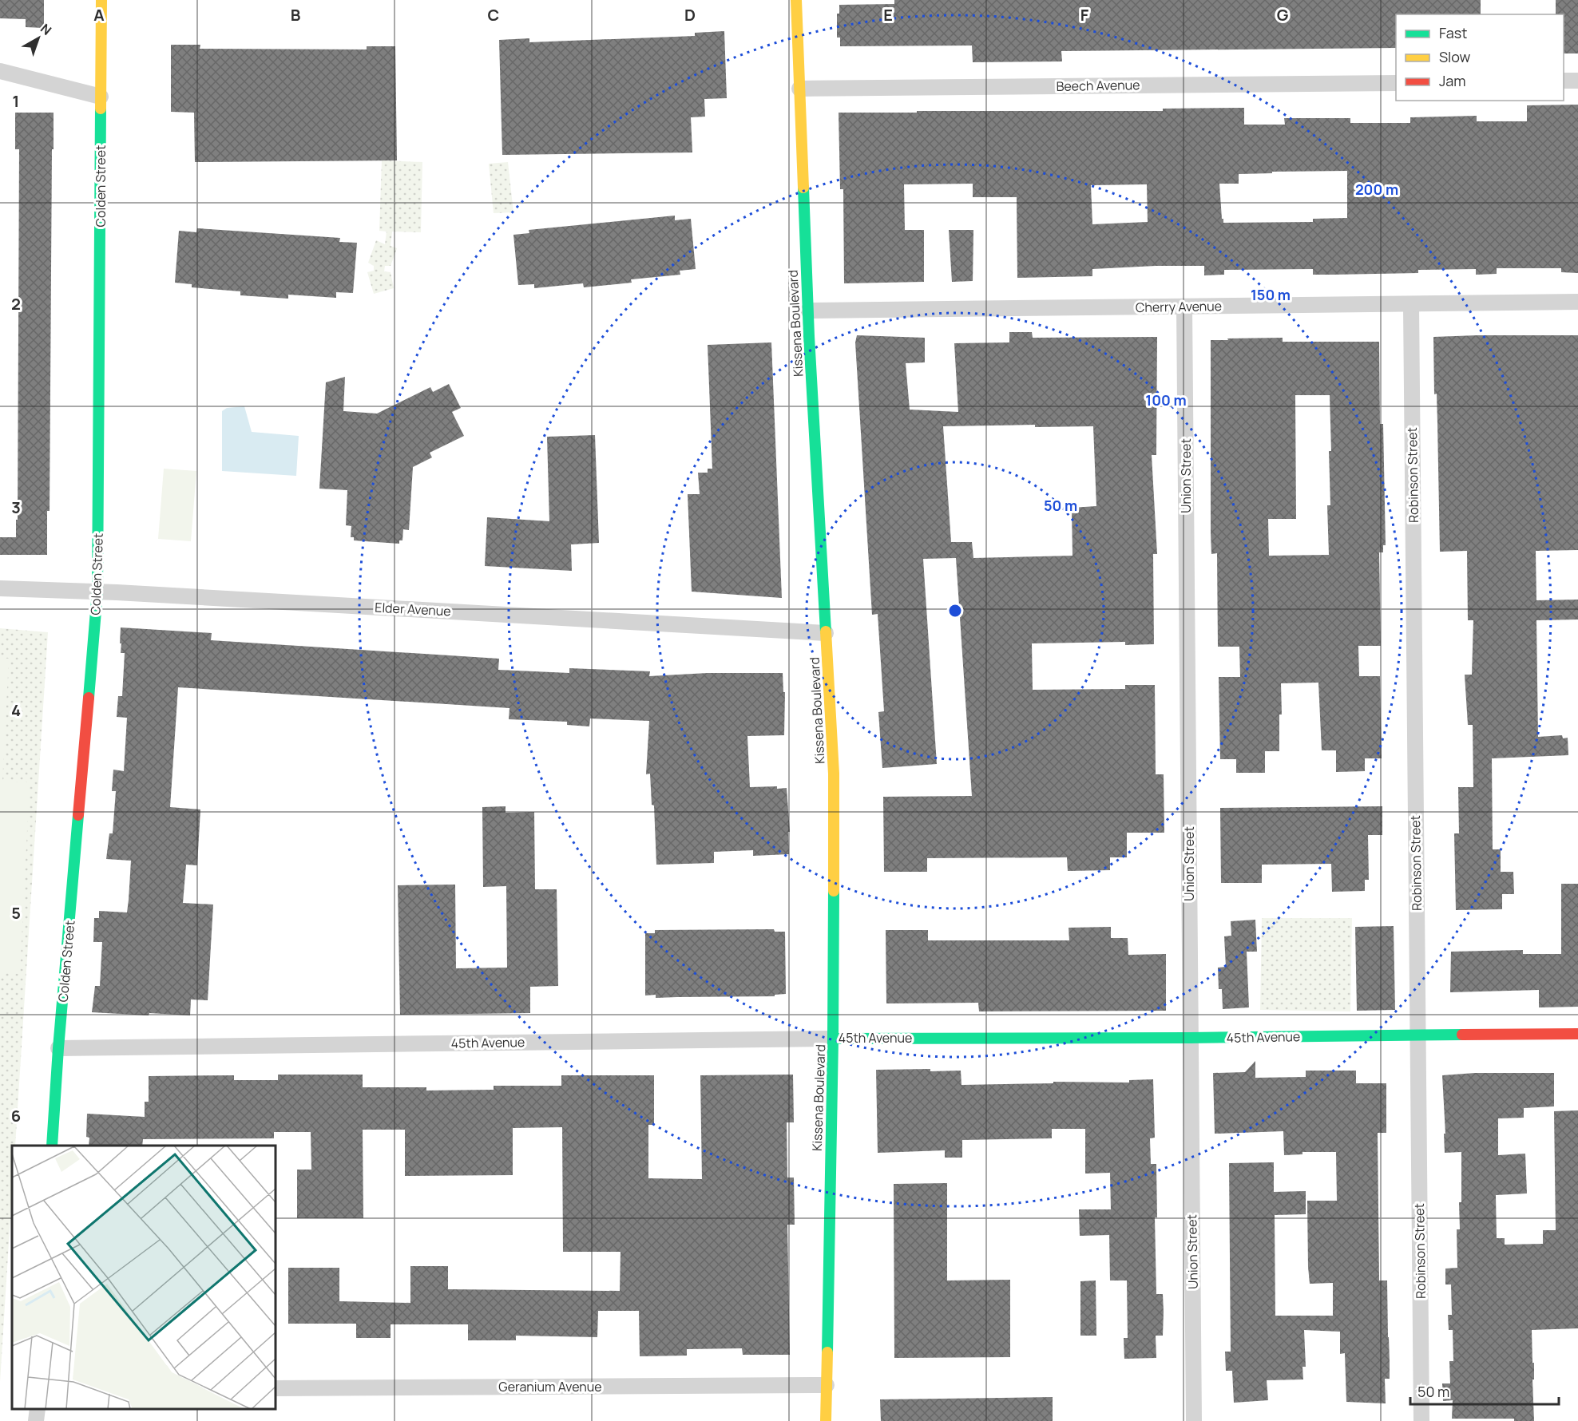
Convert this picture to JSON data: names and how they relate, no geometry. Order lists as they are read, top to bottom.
{
  "streets": {
    "street": [
      "Beech Avenue",
      "Colden Street",
      "Cherry Avenue",
      "Kissena Boulevard",
      "Robinson Street",
      "Union Street",
      "Elder Avenue",
      "45th Avenue",
      "Geranium Avenue"
    ]
  },
  "crossings": [
    ["Beech Avenue", "Kissena Boulevard"],
    ["Colden Street", "Elder Avenue"],
    ["Colden Street", "45th Avenue"],
    ["Cherry Avenue", "Kissena Boulevard"],
    ["Cherry Avenue", "Robinson Street"],
    ["Cherry Avenue", "Union Street"],
    ["Kissena Boulevard", "Elder Avenue"],
    ["Kissena Boulevard", "45th Avenue"],
    ["Kissena Boulevard", "Geranium Avenue"],
    ["Robinson Street", "45th Avenue"],
    ["Union Street", "45th Avenue"]
  ],
  "legend": ["Fast", "Slow", "Jam"],
  "scale_bar": "50 m",
  "north": "top right",
  "grid": {
    "columns": [
      "A",
      "B",
      "C",
      "D",
      "E",
      "F",
      "G"
    ],
    "rows": [
      "1",
      "2",
      "3",
      "4",
      "5",
      "6"
    ]
  },
  "rings": [
    "200 m",
    "150 m",
    "100 m",
    "50 m"
  ]
}
